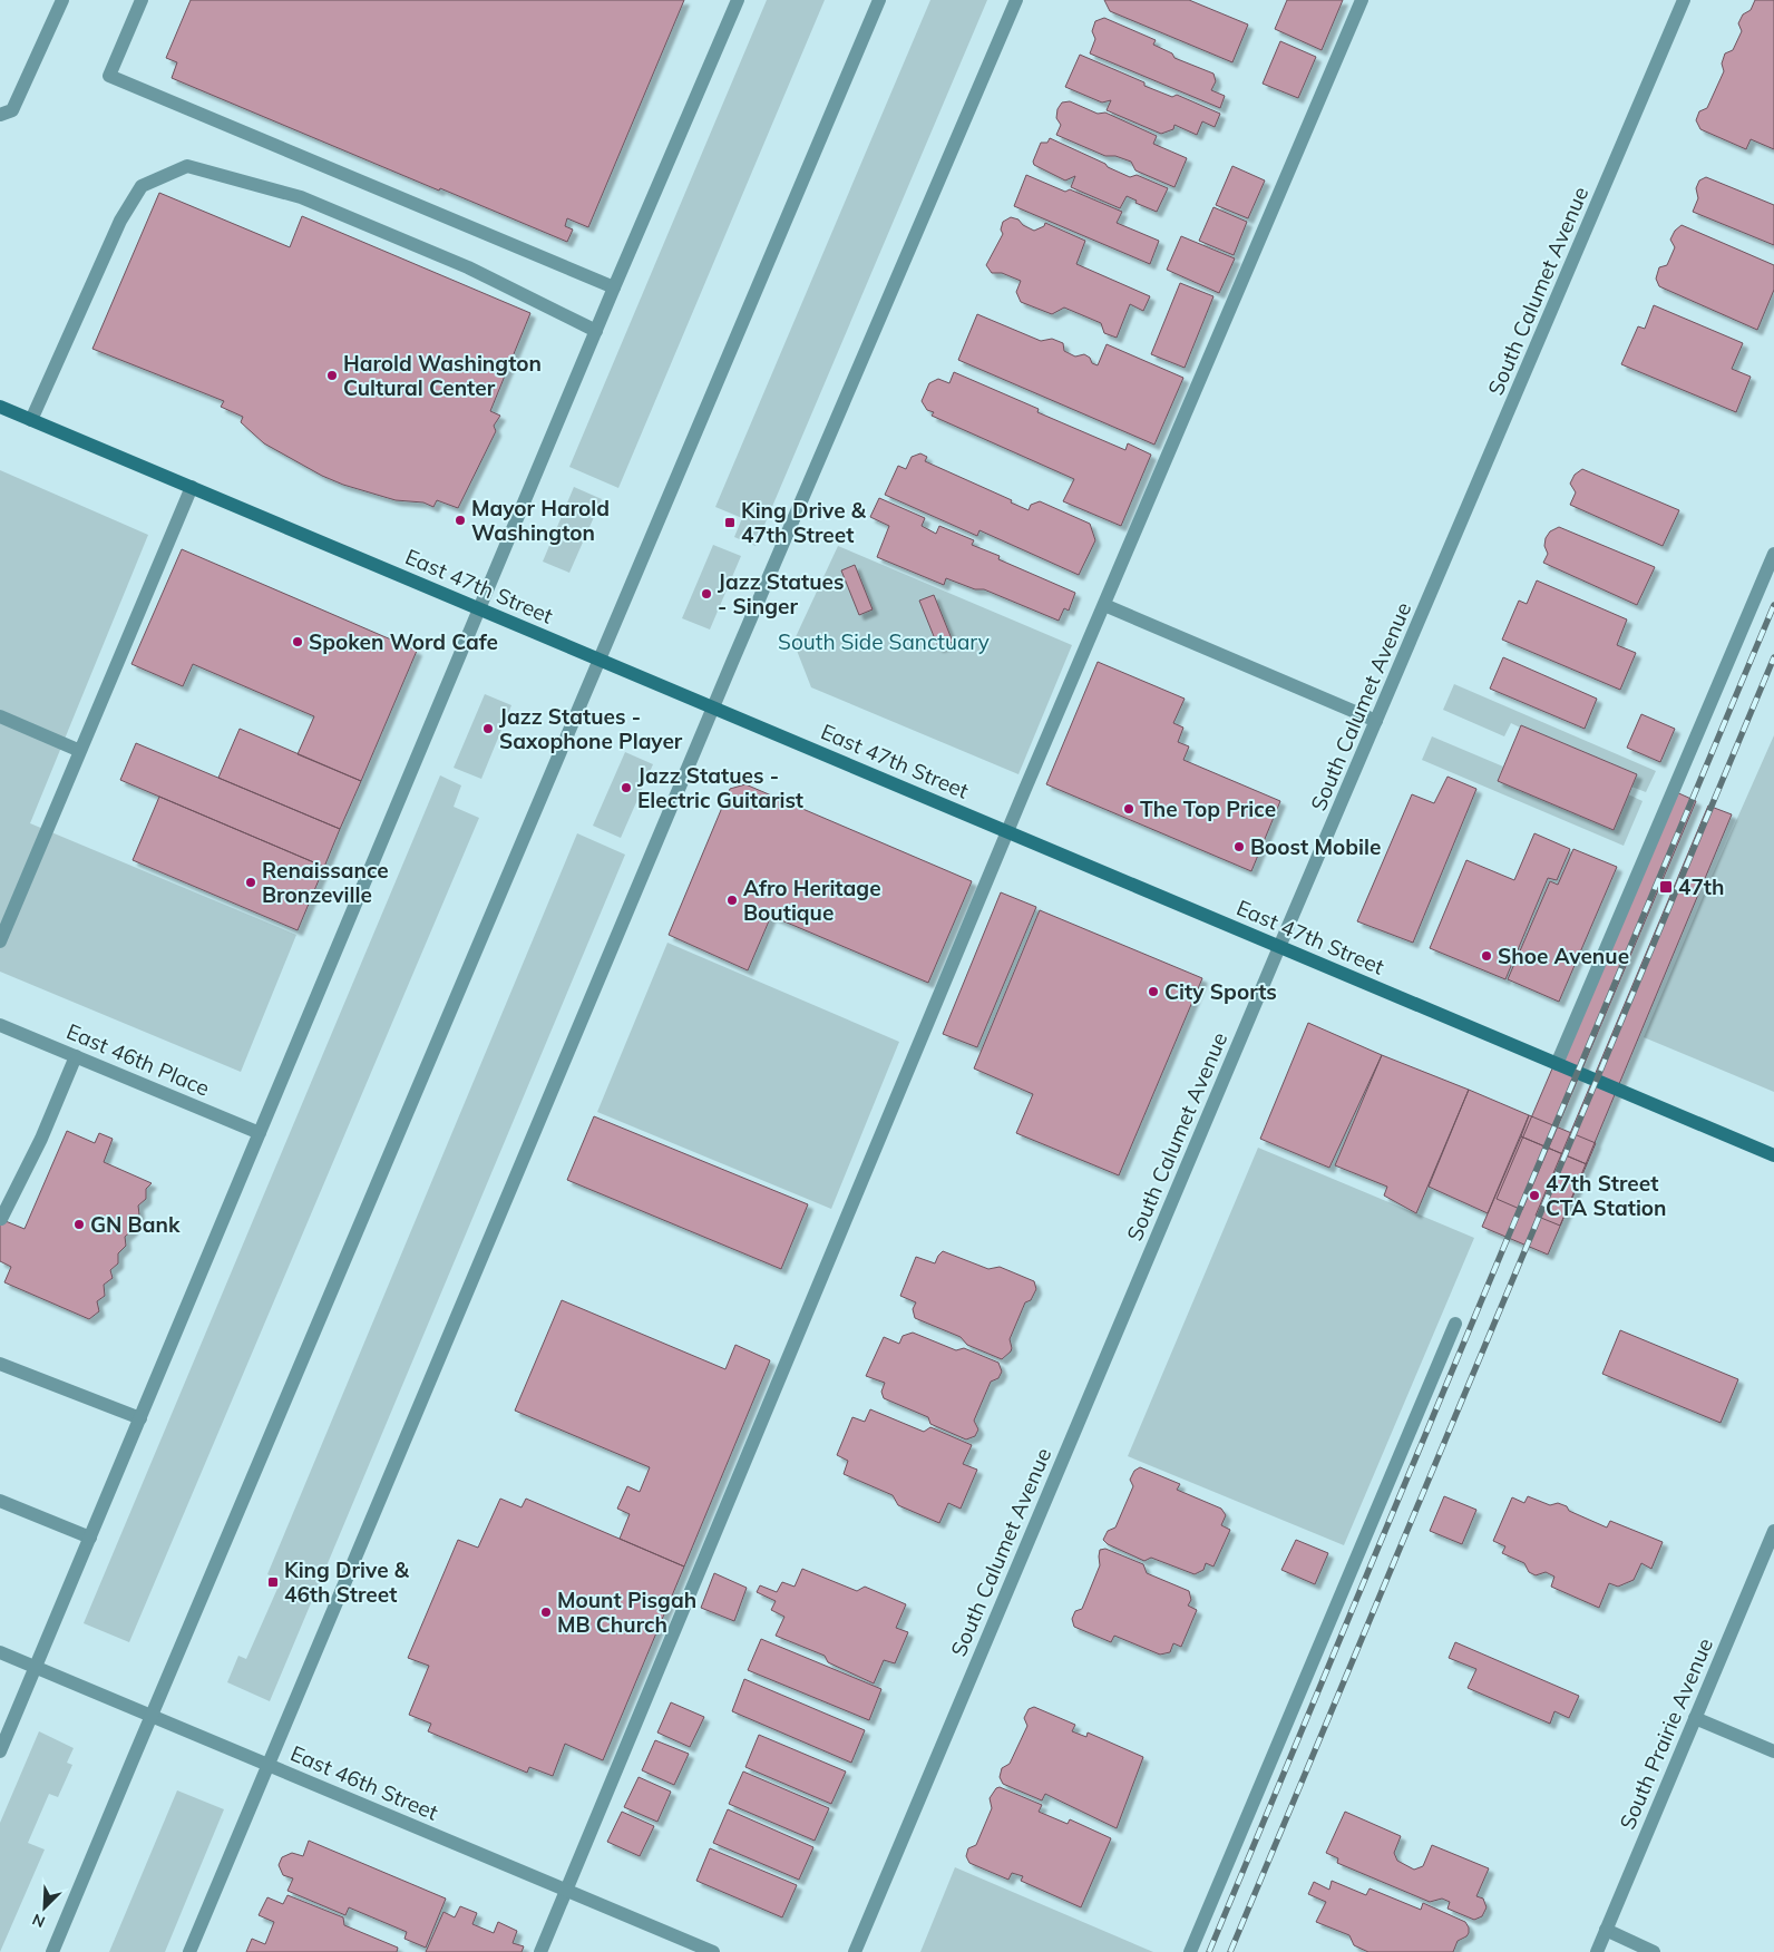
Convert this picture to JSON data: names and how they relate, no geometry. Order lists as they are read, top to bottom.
{
  "streets": {
    "main road": ["East 47th Street"],
    "street": [
      "South Calumet Avenue",
      "East 46th Place",
      "South Prairie Avenue",
      "East 46th Street"
    ]
  },
  "crossings": [
    ["South Calumet Avenue", "East 47th Street"]
  ],
  "parks": ["South Side Sanctuary"],
  "places": {
    "other": [
      "Harold Washington Cultural Center",
      "Mayor Harold Washington",
      "Jazz Statues - Singer",
      "Spoken Word Cafe",
      "Jazz Statues - Saxophone Player",
      "Jazz Statues - Electric Guitarist",
      "The Top Price",
      "Boost Mobile",
      "Renaissance Bronzeville",
      "Afro Heritage Boutique",
      "Shoe Avenue",
      "City Sports",
      "47th Street CTA Station",
      "GN Bank",
      "Mount Pisgah MB Church"
    ],
    "transit": ["King Drive & 47th Street", "47th", "King Drive & 46th Street"]
  },
  "north": "bottom left"
}
